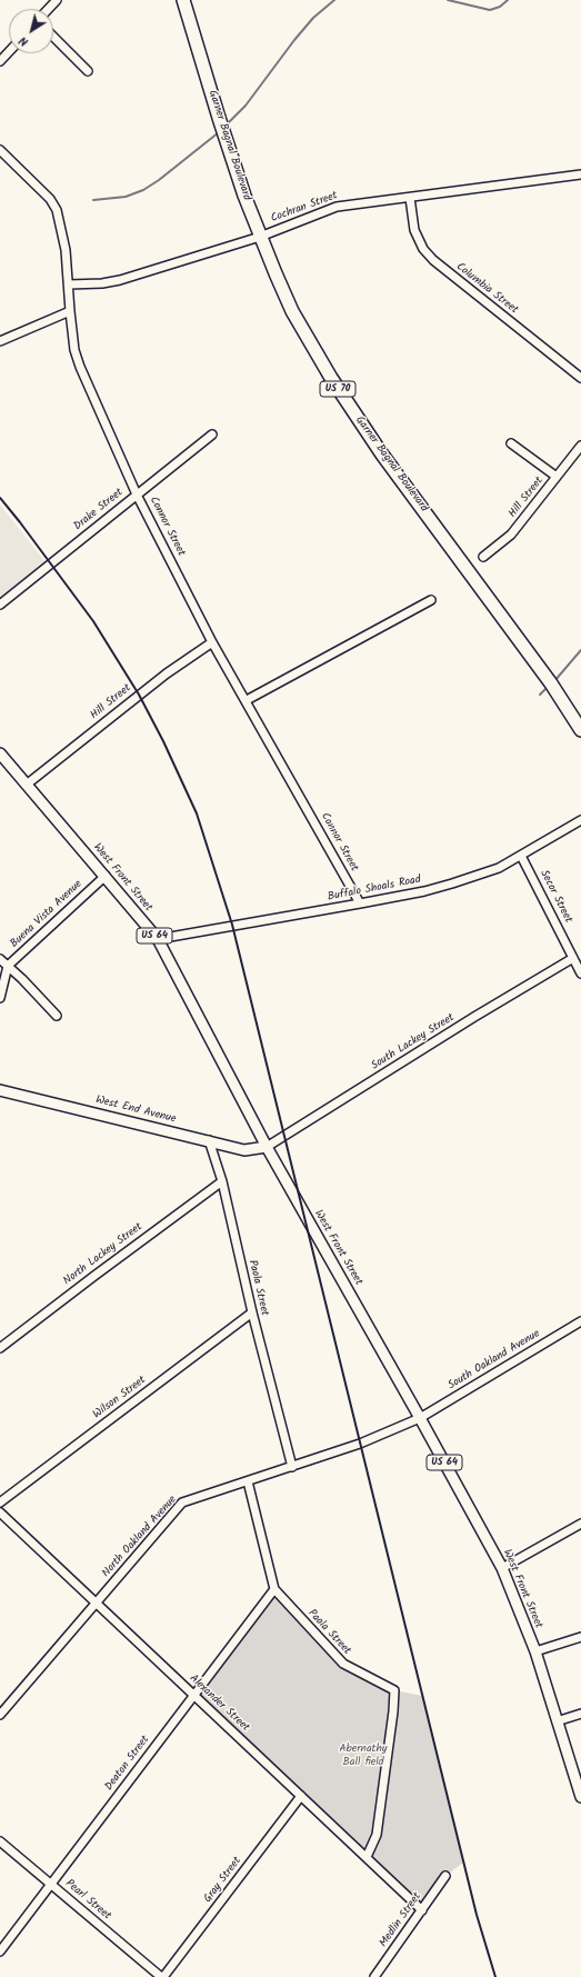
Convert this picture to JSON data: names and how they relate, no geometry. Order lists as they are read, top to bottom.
{
  "streets": {
    "highway": ["Garner Bagnal Boulevard", "US 70"],
    "main road": ["West Front Street", "US 64", "West End Avenue"],
    "street": [
      "Cochran Street",
      "Columbia Street",
      "Hill Street",
      "Drake Street",
      "Connor Street",
      "Buffalo Shoals Road",
      "Secor Street",
      "Buena Vista Avenue",
      "South Lackey Street",
      "North Lackey Street",
      "Paola Street",
      "South Oakland Avenue",
      "Wilson Street",
      "North Oakland Avenue",
      "Alexander Street",
      "Deaton Street",
      "Gray Street",
      "Pearl Street",
      "Medlin Street"
    ]
  },
  "crossings": [
    ["Garner Bagnal Boulevard", "Cochran Street"],
    ["Cochran Street", "Columbia Street"],
    ["Cochran Street", "Connor Street"],
    ["Hill Street", "Connor Street"],
    ["Hill Street", "West Front Street"],
    ["Drake Street", "Connor Street"],
    ["Connor Street", "Buffalo Shoals Road"],
    ["West Front Street", "Buffalo Shoals Road"],
    ["West Front Street", "Buena Vista Avenue"],
    ["West Front Street", "South Lackey Street"],
    ["West Front Street", "West End Avenue"],
    ["West Front Street", "South Oakland Avenue"],
    ["West Front Street", "North Oakland Avenue"],
    ["Buffalo Shoals Road", "Secor Street"],
    ["Secor Street", "South Lackey Street"],
    ["South Lackey Street", "West End Avenue"],
    ["West End Avenue", "Paola Street"],
    ["North Lackey Street", "Paola Street"],
    ["Paola Street", "Wilson Street"],
    ["Paola Street", "North Oakland Avenue"],
    ["Paola Street", "Alexander Street"],
    ["Paola Street", "Deaton Street"],
    ["South Oakland Avenue", "North Oakland Avenue"],
    ["North Oakland Avenue", "Alexander Street"],
    ["Alexander Street", "Deaton Street"],
    ["Alexander Street", "Gray Street"],
    ["Alexander Street", "Medlin Street"],
    ["Deaton Street", "Pearl Street"],
    ["Gray Street", "Pearl Street"]
  ],
  "parks": ["Abernathy Ball field"],
  "north": "bottom left"
}
